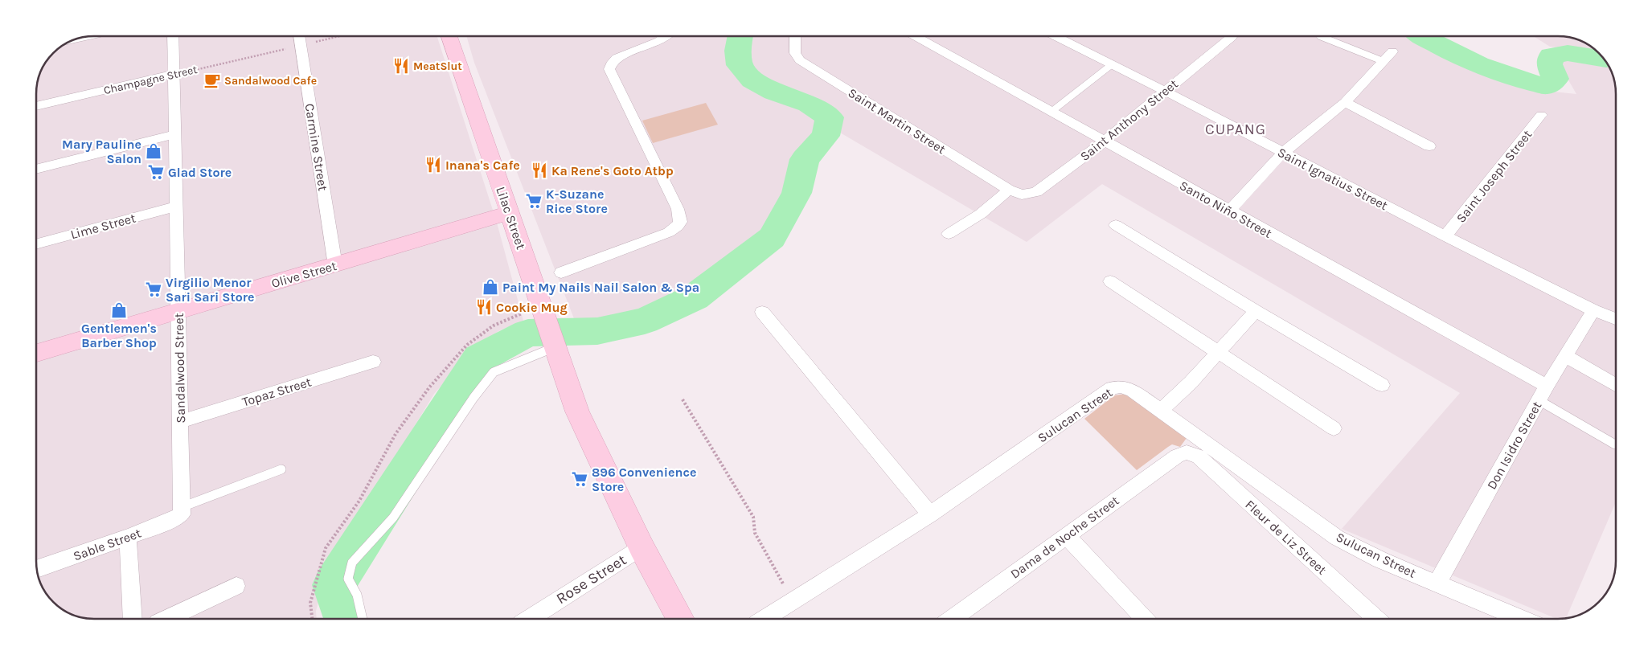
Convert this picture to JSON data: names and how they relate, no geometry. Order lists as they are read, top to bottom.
{
  "streets": {
    "main road": ["Lilac Street", "Olive Street"],
    "street": [
      "Champagne Street",
      "Saint Anthony Street",
      "Saint Martin Street",
      "Carmine Street",
      "Saint Joseph Street",
      "Saint Ignatius Street",
      "Santo Niño Street",
      "Lime Street",
      "Sandalwood Street",
      "Topaz Street",
      "Sulucan Street",
      "Don Isidro Street",
      "Dama de Noche Street",
      "Fleur de Liz Street",
      "Sable Street",
      "Rose Street"
    ]
  },
  "crossings": [
    ["Champagne Street", "Carmine Street"],
    ["Champagne Street", "Sandalwood Street"],
    ["Saint Anthony Street", "Saint Martin Street"],
    ["Saint Anthony Street", "Saint Ignatius Street"],
    ["Saint Anthony Street", "Santo Niño Street"],
    ["Carmine Street", "Olive Street"],
    ["Saint Joseph Street", "Saint Ignatius Street"],
    ["Saint Ignatius Street", "Don Isidro Street"],
    ["Santo Niño Street", "Don Isidro Street"],
    ["Lilac Street", "Olive Street"],
    ["Lilac Street", "Rose Street"],
    ["Lime Street", "Sandalwood Street"],
    ["Olive Street", "Sandalwood Street"],
    ["Sandalwood Street", "Topaz Street"],
    ["Sandalwood Street", "Sable Street"],
    ["Sulucan Street", "Don Isidro Street"],
    ["Dama de Noche Street", "Fleur de Liz Street"]
  ],
  "districts": ["CUPANG"],
  "places": {
    "restaurant": [
      "MeatSlut",
      "Inana's Cafe",
      "Ka Rene's Goto Atbp",
      "Cookie Mug"
    ],
    "cafe": ["Sandalwood Cafe"],
    "shop": ["Mary Pauline Salon", "Paint My Nails Nail Salon & Spa", "Gentlemen's Barber Shop"],
    "supermarket": [
      "Glad Store",
      "K-Suzane Rice Store",
      "Virgilio Menor Sari Sari Store",
      "896 Convenience Store"
    ]
  }
}
